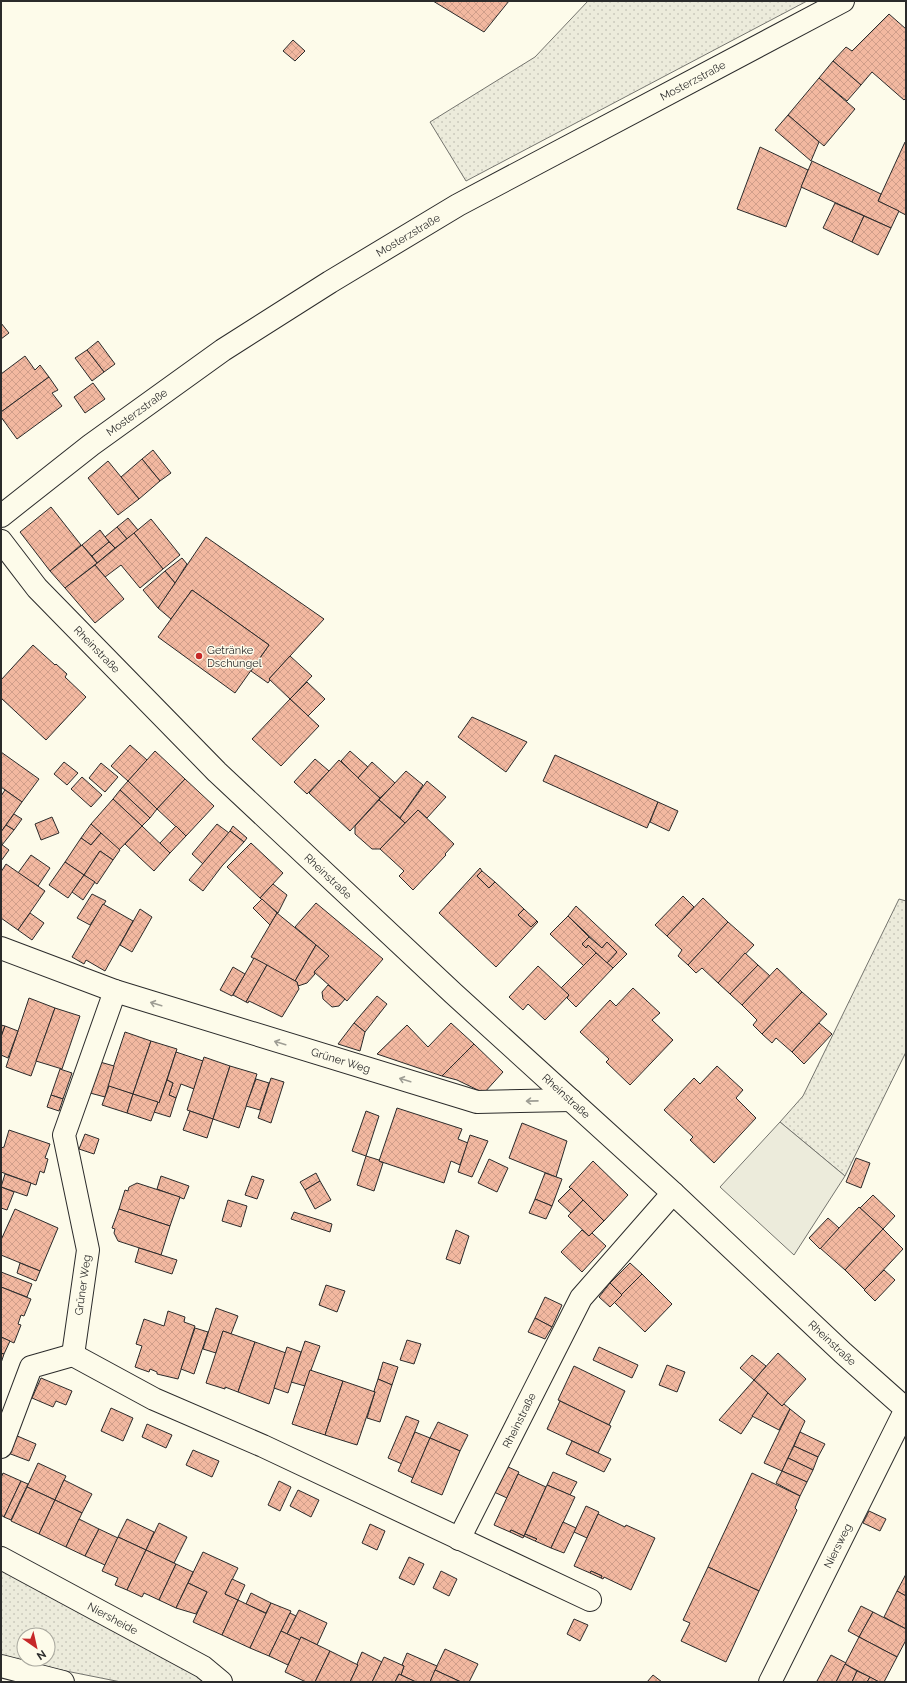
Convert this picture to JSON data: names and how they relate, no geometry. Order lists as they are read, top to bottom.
{
  "streets": {
    "street": [
      "Mosterzstraße",
      "Rheinstraße",
      "Grüner Weg",
      "Niersweg",
      "Niersheide"
    ]
  },
  "crossings": [
    ["Rheinstraße", "Grüner Weg"],
    ["Rheinstraße", "Niersweg"]
  ],
  "one_way": ["Grüner Weg"],
  "places": ["Getränke Dschungel"],
  "north": "bottom right"
}
